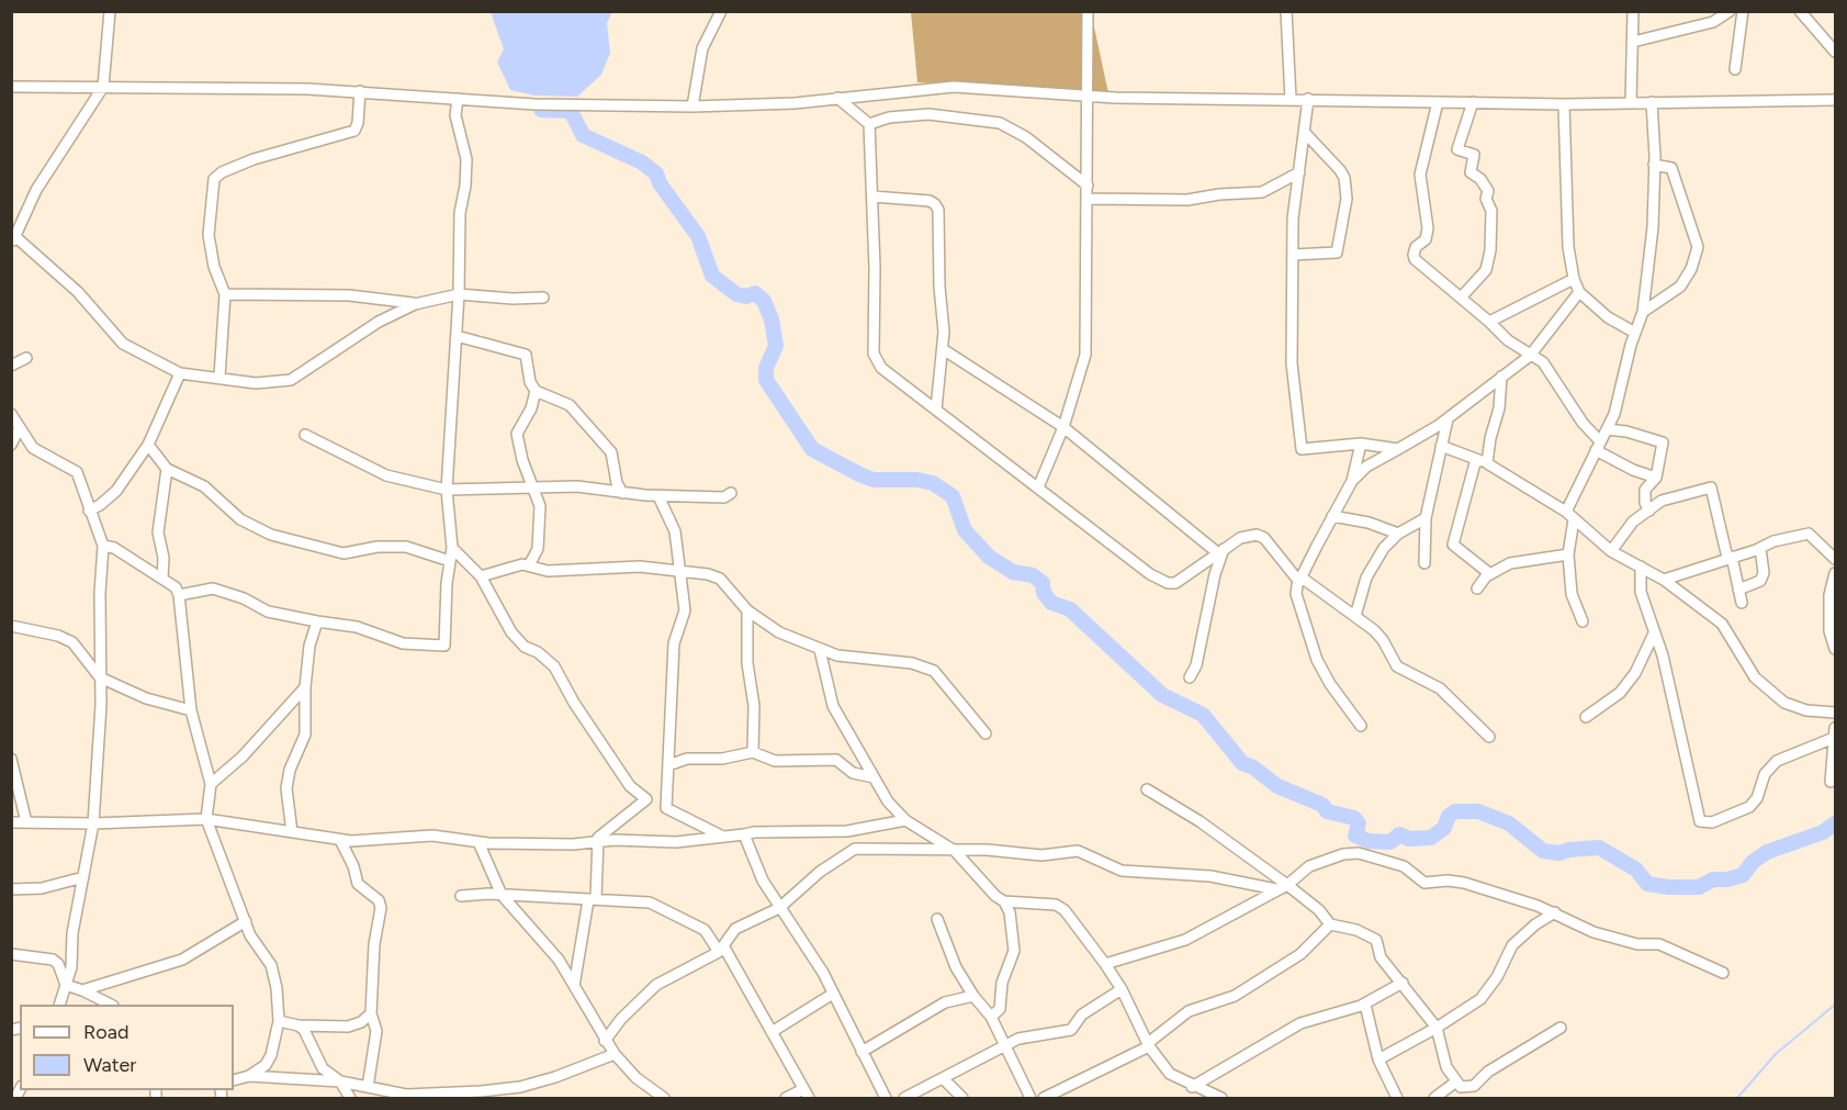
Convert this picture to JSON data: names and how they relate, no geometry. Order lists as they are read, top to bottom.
{
  "legend": ["Road", "Water"]
}
